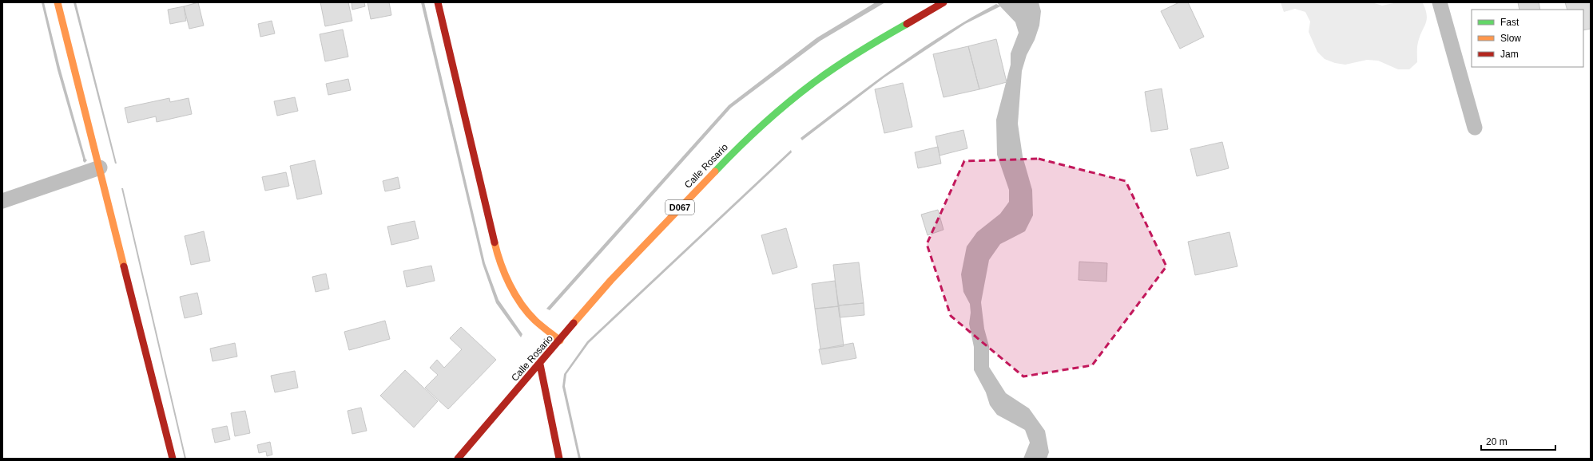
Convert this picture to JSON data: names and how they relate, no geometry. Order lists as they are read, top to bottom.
{
  "streets": {
    "street": ["Calle Rosario", "D067"]
  },
  "legend": ["Fast", "Slow", "Jam"],
  "scale_bar": "20 m"
}
